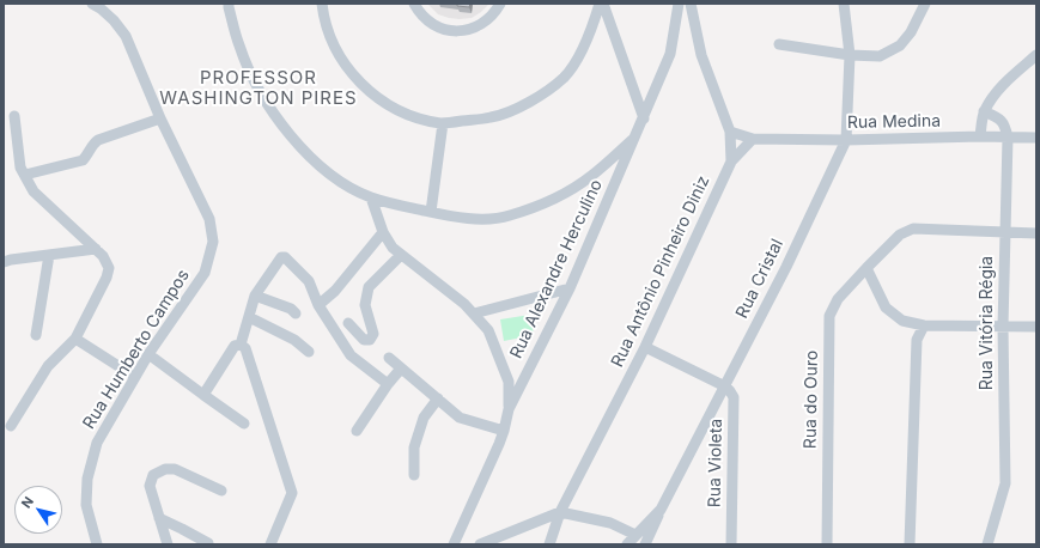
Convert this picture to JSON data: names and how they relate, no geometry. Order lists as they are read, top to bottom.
{
  "streets": {
    "street": [
      "Rua Medina",
      "Rua Alexandre Herculino",
      "Rua Antônio Pinheiro Diniz",
      "Rua Cristal",
      "Rua Vitória Régia",
      "Rua Humberto Campos",
      "Rua do Ouro",
      "Rua Violeta"
    ]
  },
  "crossings": [
    ["Rua Medina", "Rua Antônio Pinheiro Diniz"],
    ["Rua Medina", "Rua Cristal"],
    ["Rua Medina", "Rua Vitória Régia"],
    ["Rua Cristal", "Rua Violeta"],
    ["Rua Vitória Régia", "Rua do Ouro"]
  ],
  "districts": ["PROFESSOR WASHINGTON PIRES"],
  "north": "top left"
}
